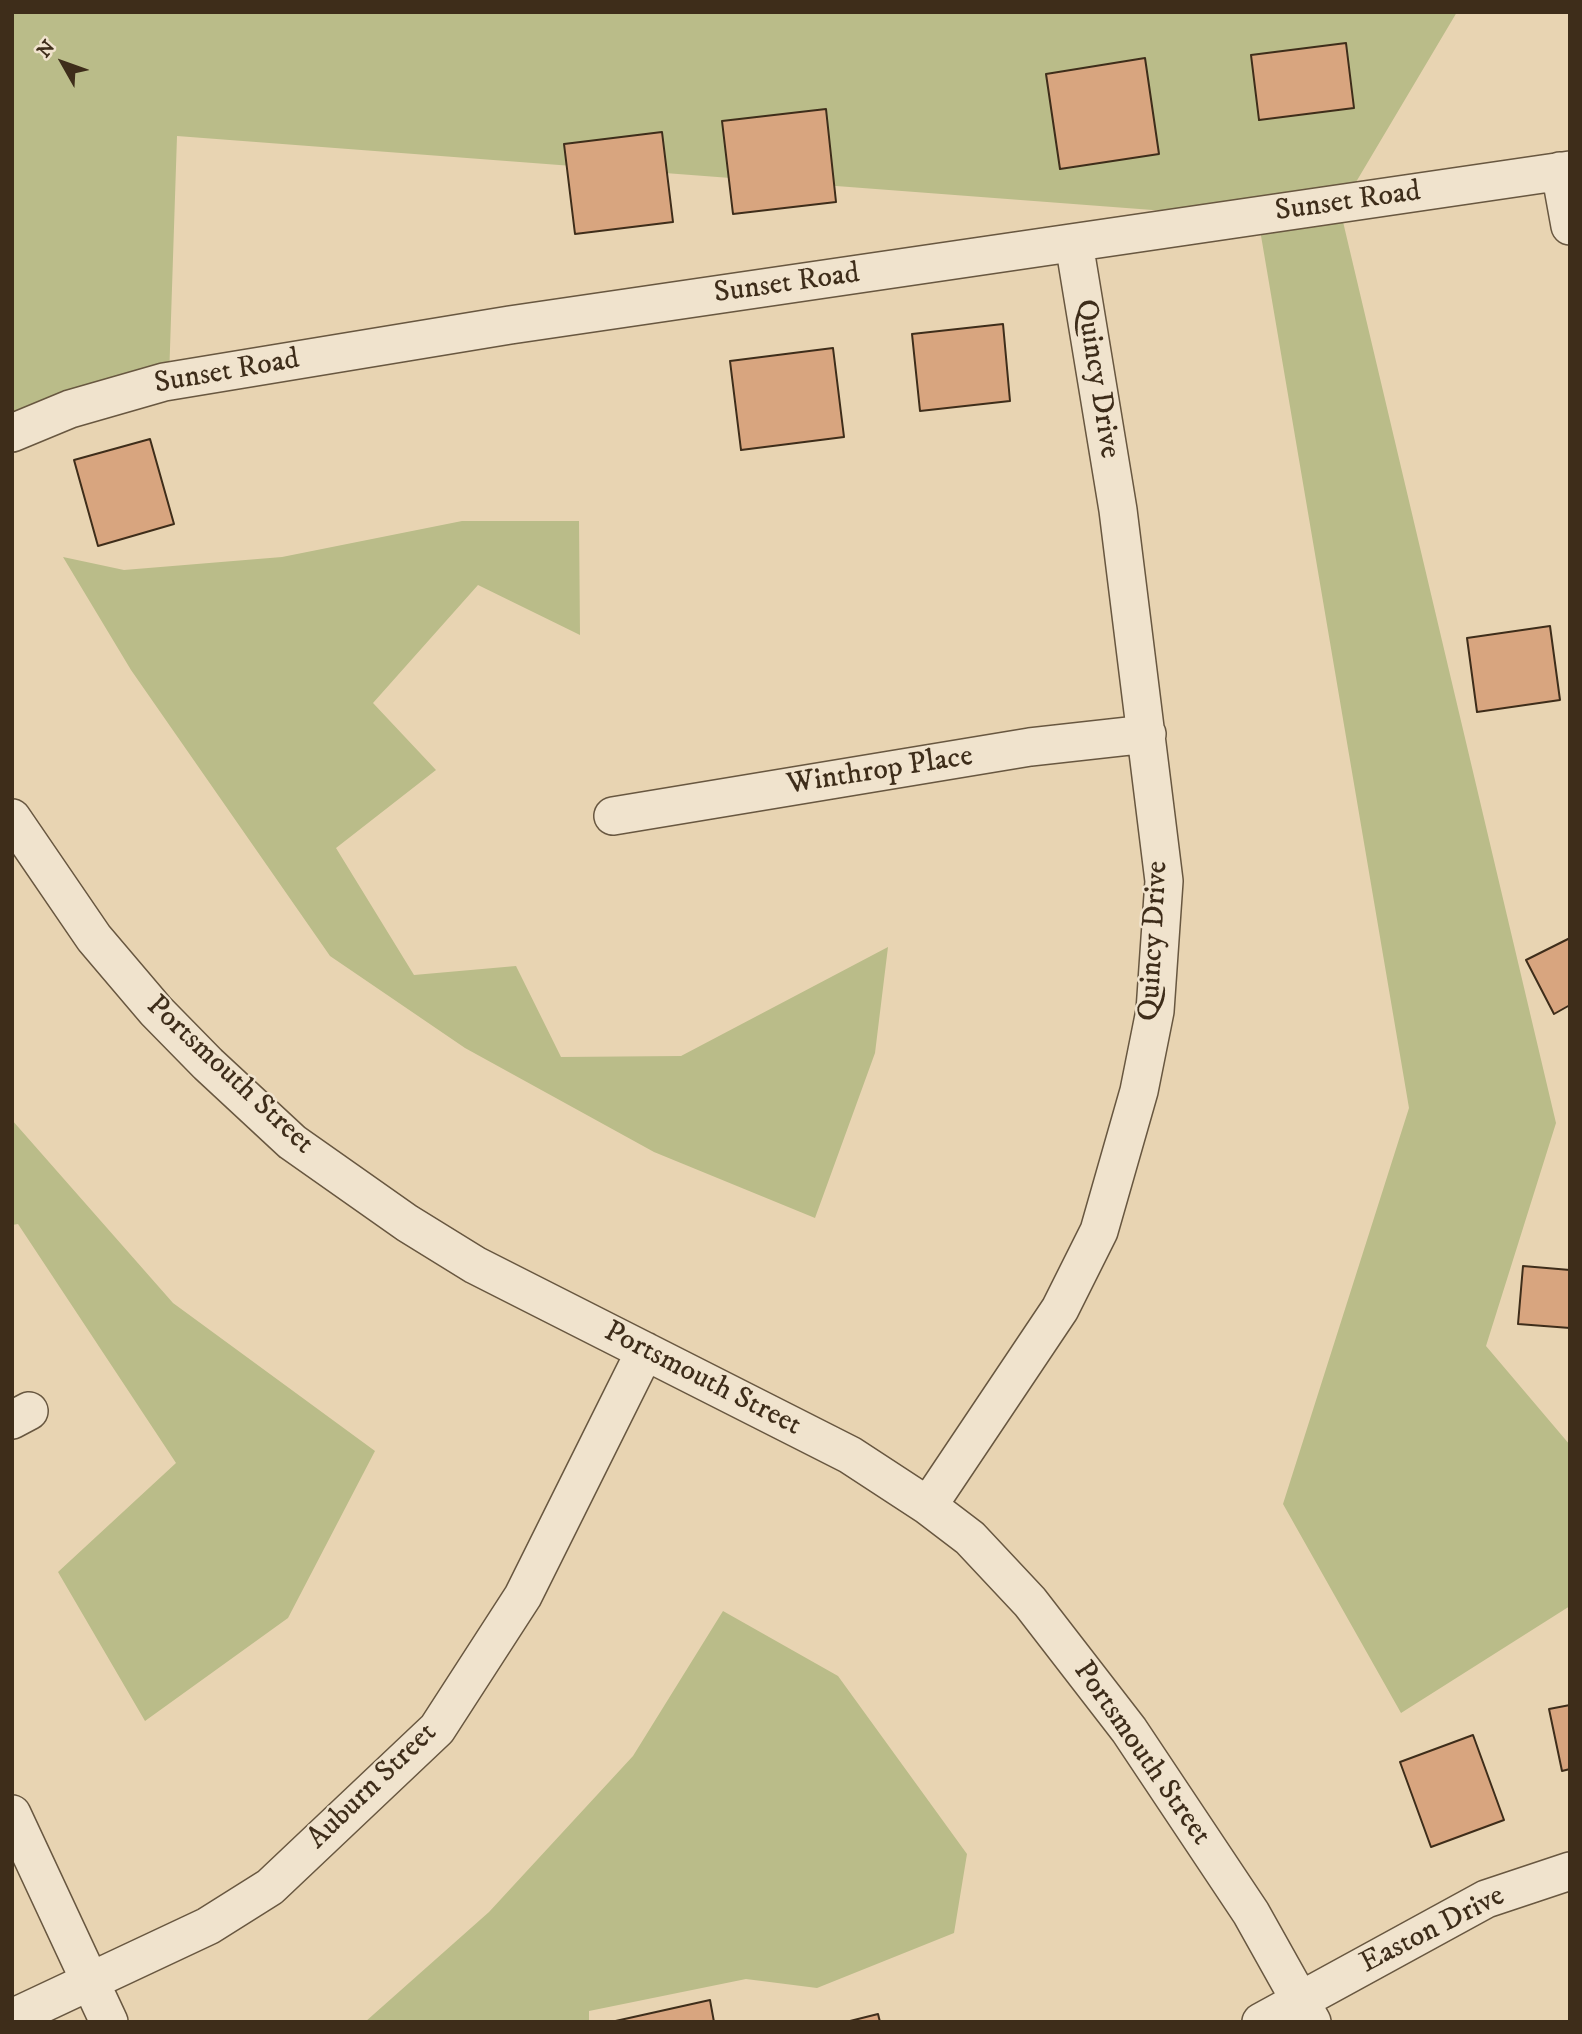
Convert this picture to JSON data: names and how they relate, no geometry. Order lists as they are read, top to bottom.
{
  "streets": {
    "street": [
      "Sunset Road",
      "Quincy Drive",
      "Winthrop Place",
      "Portsmouth Street",
      "Auburn Street",
      "Easton Drive"
    ]
  },
  "crossings": [
    ["Sunset Road", "Quincy Drive"],
    ["Quincy Drive", "Winthrop Place"],
    ["Quincy Drive", "Portsmouth Street"],
    ["Portsmouth Street", "Auburn Street"],
    ["Portsmouth Street", "Easton Drive"]
  ],
  "north": "top left"
}
